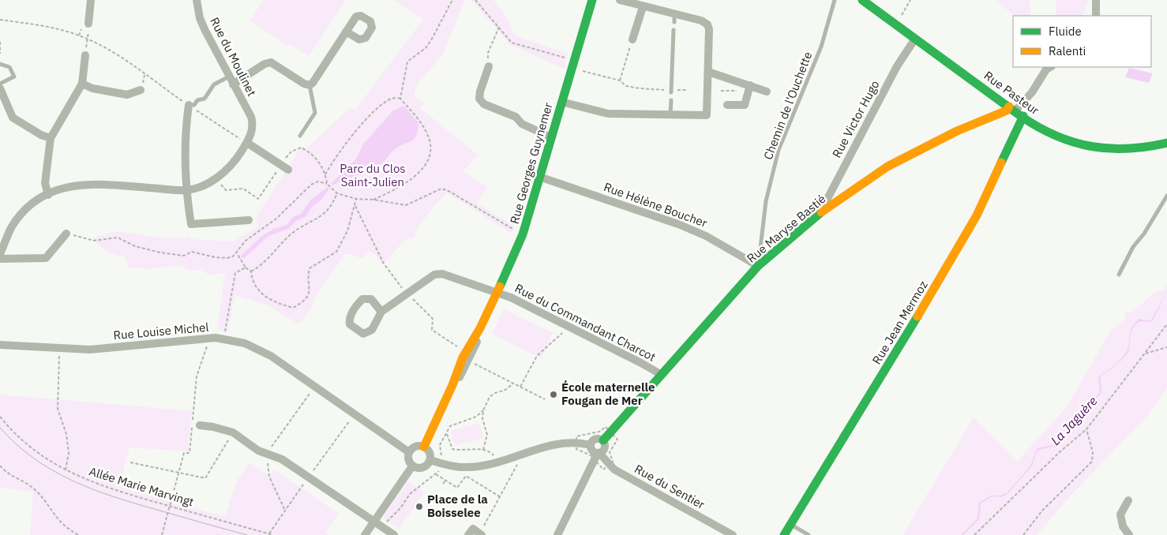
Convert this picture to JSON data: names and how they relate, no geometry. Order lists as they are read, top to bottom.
{
  "streets": {
    "street": [
      "Rue du Moulinet",
      "Rue Pasteur",
      "Rue Victor Hugo",
      "Rue Georges Guynemer",
      "Rue Hélène Boucher",
      "Rue Maryse Bastié",
      "Rue du Commandant Charcot",
      "Rue Jean Mermoz",
      "Rue Louise Michel",
      "Rue du Sentier"
    ],
    "lane": ["Chemin de l'Ouchette"],
    "path": ["Allée Marie Marvingt"]
  },
  "crossings": [
    ["Rue Pasteur", "Rue Victor Hugo"],
    ["Rue Pasteur", "Rue Maryse Bastié"],
    ["Rue Pasteur", "Rue Jean Mermoz"],
    ["Chemin de l'Ouchette", "Rue Hélène Boucher"],
    ["Chemin de l'Ouchette", "Rue Maryse Bastié"],
    ["Rue Victor Hugo", "Rue Maryse Bastié"],
    ["Rue Georges Guynemer", "Rue Hélène Boucher"],
    ["Rue Georges Guynemer", "Rue du Commandant Charcot"],
    ["Rue Georges Guynemer", "Rue Louise Michel"],
    ["Rue Hélène Boucher", "Rue Maryse Bastié"],
    ["Rue Maryse Bastié", "Rue du Commandant Charcot"],
    ["Rue Maryse Bastié", "Rue du Sentier"]
  ],
  "water": ["La Jaguère"],
  "parks": ["Parc du Clos Saint-Julien"],
  "places": ["École maternelle Fougan de Mer", "Place de la Boisselee"],
  "legend": ["Fluide", "Ralenti"]
}
